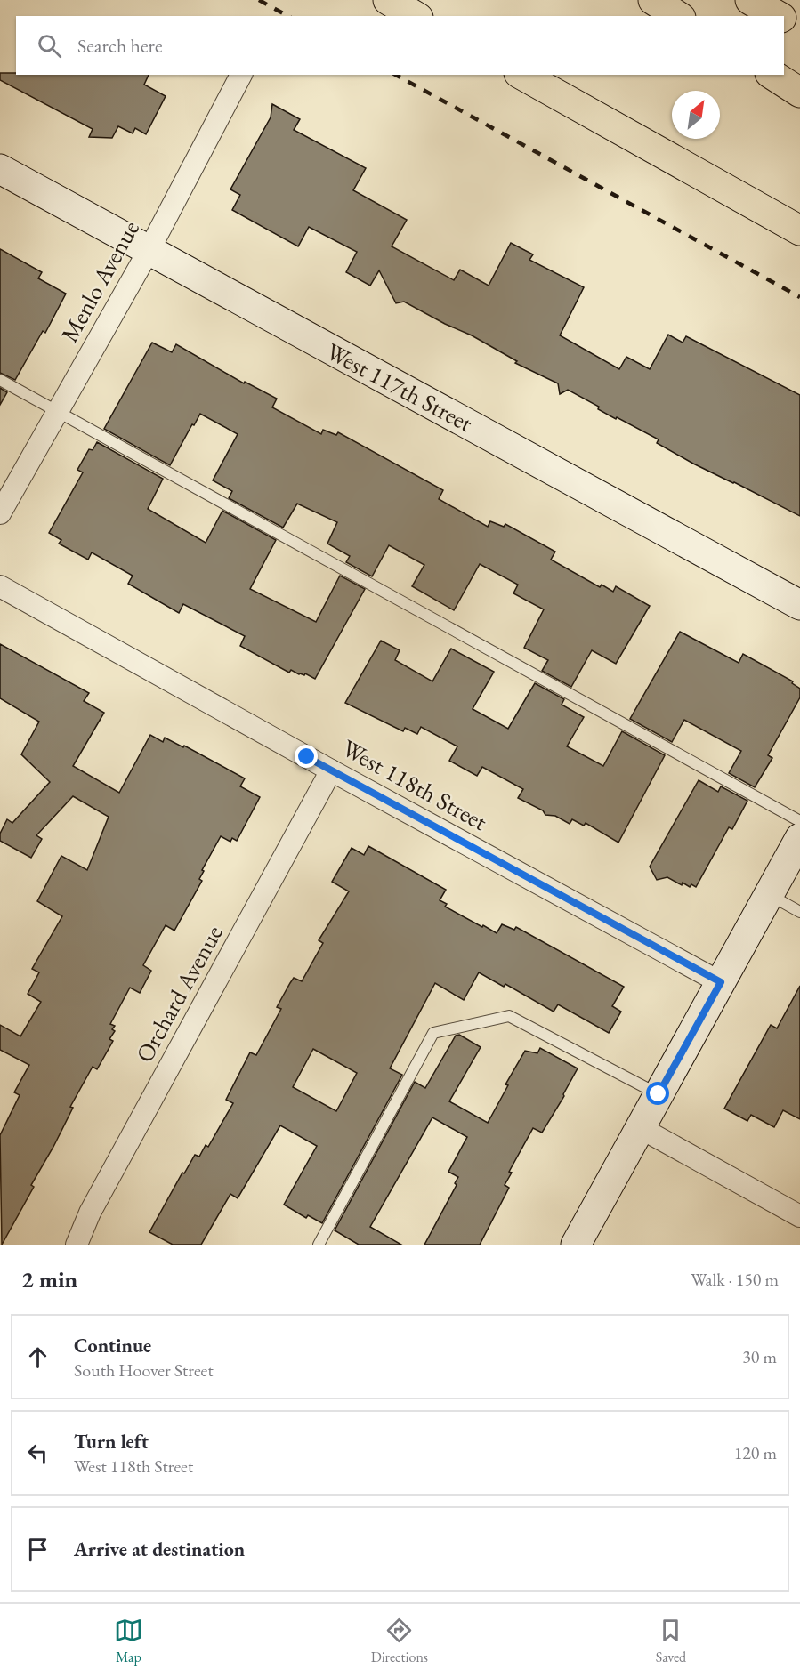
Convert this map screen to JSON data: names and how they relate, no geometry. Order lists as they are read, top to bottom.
{
  "streets": {
    "street": [
      "Menlo Avenue",
      "West 117th Street",
      "West 118th Street",
      "Orchard Avenue"
    ]
  },
  "crossings": [
    ["Menlo Avenue", "West 117th Street"],
    ["West 118th Street", "Orchard Avenue"]
  ],
  "north": "top right",
  "page": {
    "search": "Search here",
    "heading": ["2 min", "Walk · 150 m"],
    "list": [
      ["Continue", "South Hoover Street", "30 m"],
      ["Turn left", "West 118th Street", "120 m"],
      "Arrive at destination"
    ],
    "nav": ["Map", "Directions", "Saved"]
  }
}
